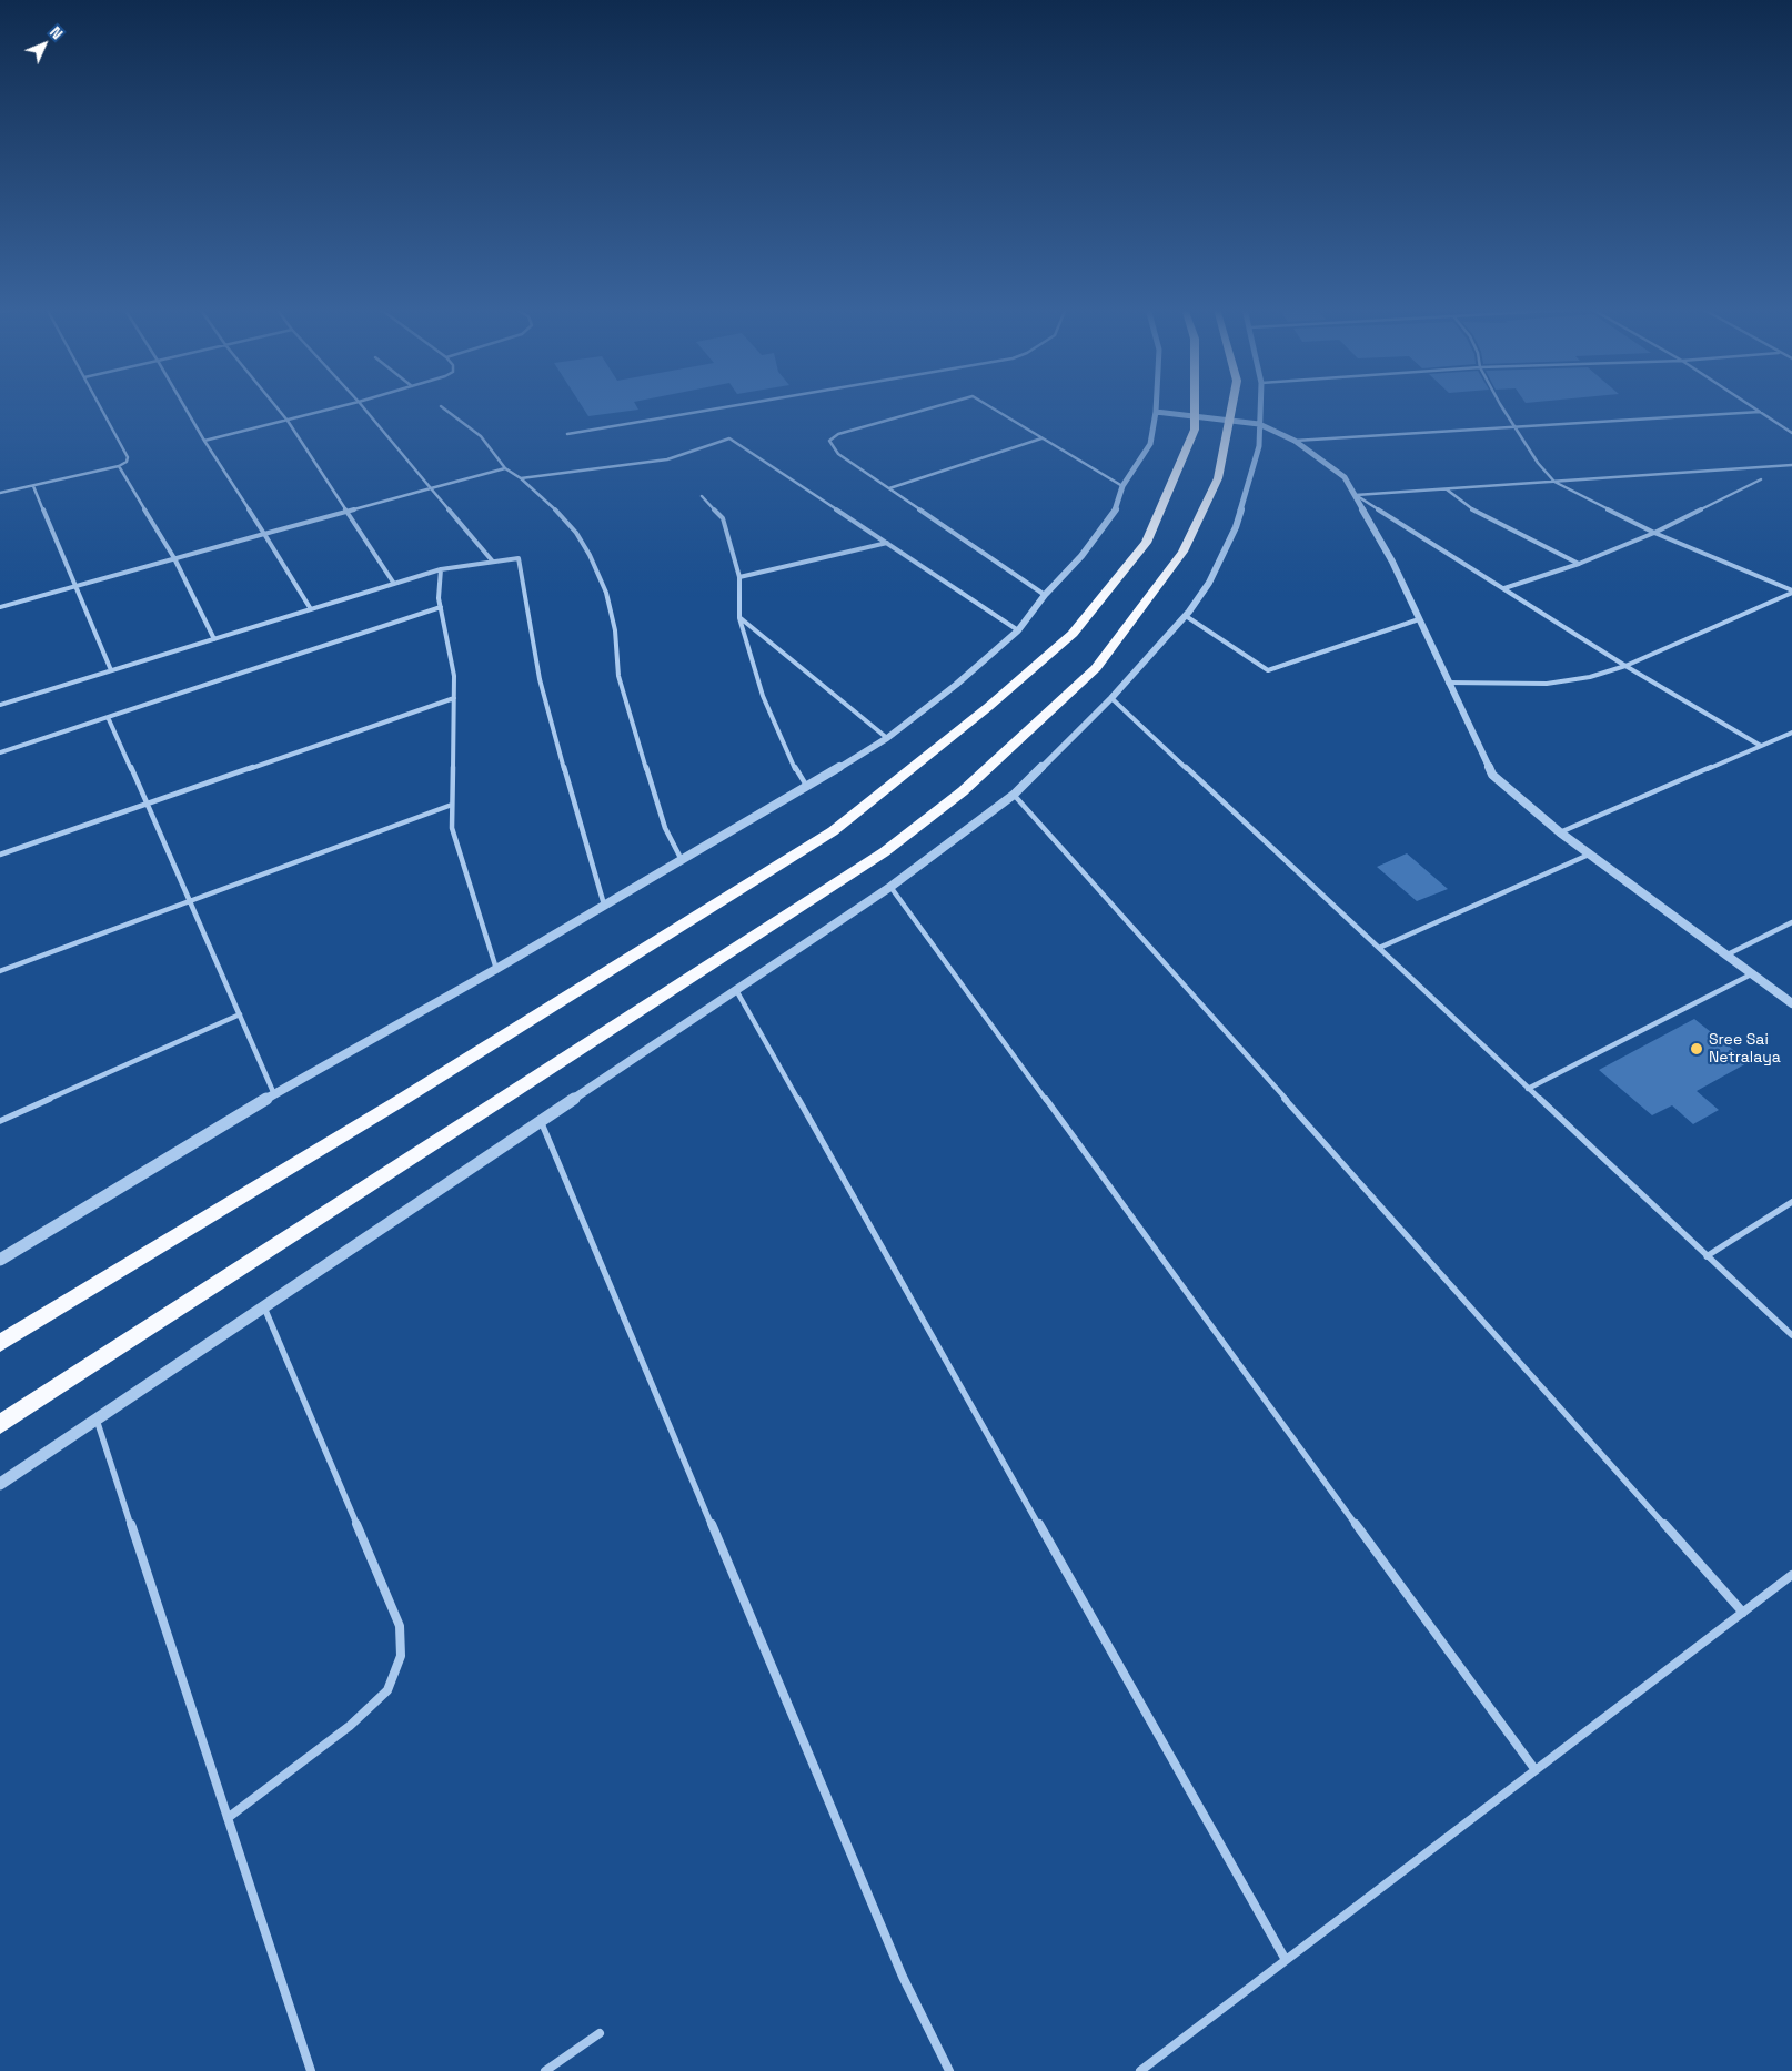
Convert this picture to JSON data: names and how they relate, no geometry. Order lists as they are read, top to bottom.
{
  "places": ["Sree Sai Netralaya"],
  "north": "top right"
}
